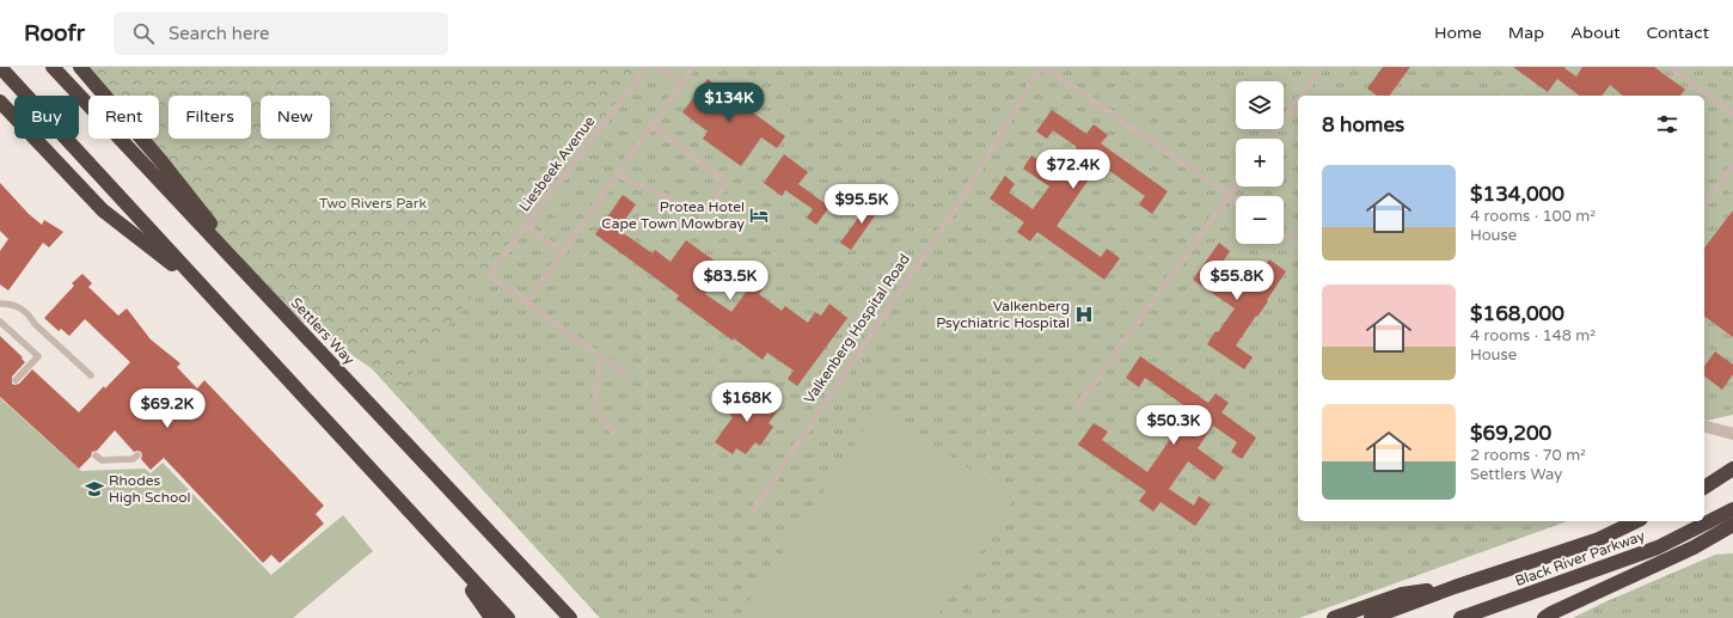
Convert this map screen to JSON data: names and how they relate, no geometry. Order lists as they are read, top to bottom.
{
  "streets": {
    "highway": ["Settlers Way", "Black River Parkway"],
    "lane": ["Liesbeek Avenue", "Valkenberg Hospital Road"]
  },
  "parks": ["Two Rivers Park"],
  "places": {
    "hotel": ["Protea Hotel Cape Town Mowbray"],
    "hospital": ["Valkenberg Psychiatric Hospital"],
    "school or university": ["Rhodes High School"]
  },
  "page": {
    "header": "Roofr",
    "search": "Search here",
    "nav": [
      "Home",
      "Map",
      "About",
      "Contact"
    ],
    "map_buttons": ["+", "−"],
    "price": [
      "$134K",
      "$72.4K",
      "$95.5K",
      "$83.5K",
      "$55.8K",
      "$168K",
      "$69.2K",
      "$50.3K"
    ],
    "chip": [
      "Buy",
      "Rent",
      "Filters",
      "New"
    ],
    "heading": "8 homes",
    "list": [
      {
        "name": "$134,000",
        "note": "4 rooms · 100 m² · House"
      },
      {
        "name": "$168,000",
        "note": "4 rooms · 148 m² · House"
      },
      {
        "name": "$69,200",
        "note": "2 rooms · 70 m² · Settlers Way"
      }
    ]
  }
}
